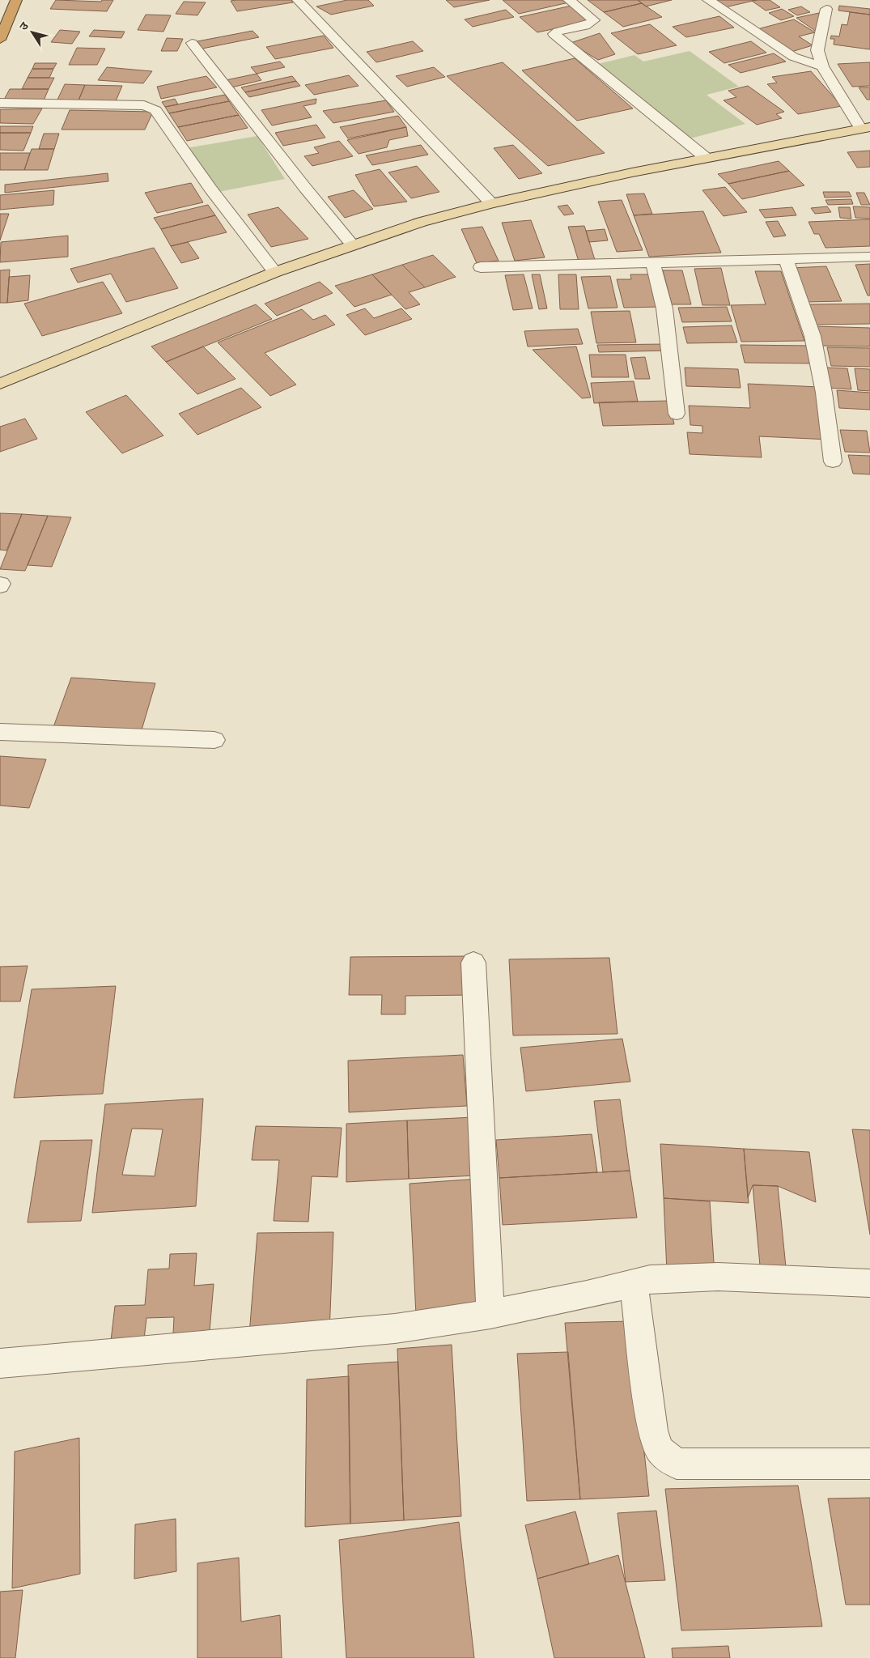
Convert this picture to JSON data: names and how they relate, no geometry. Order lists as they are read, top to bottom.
{
  "north": "top left"
}
